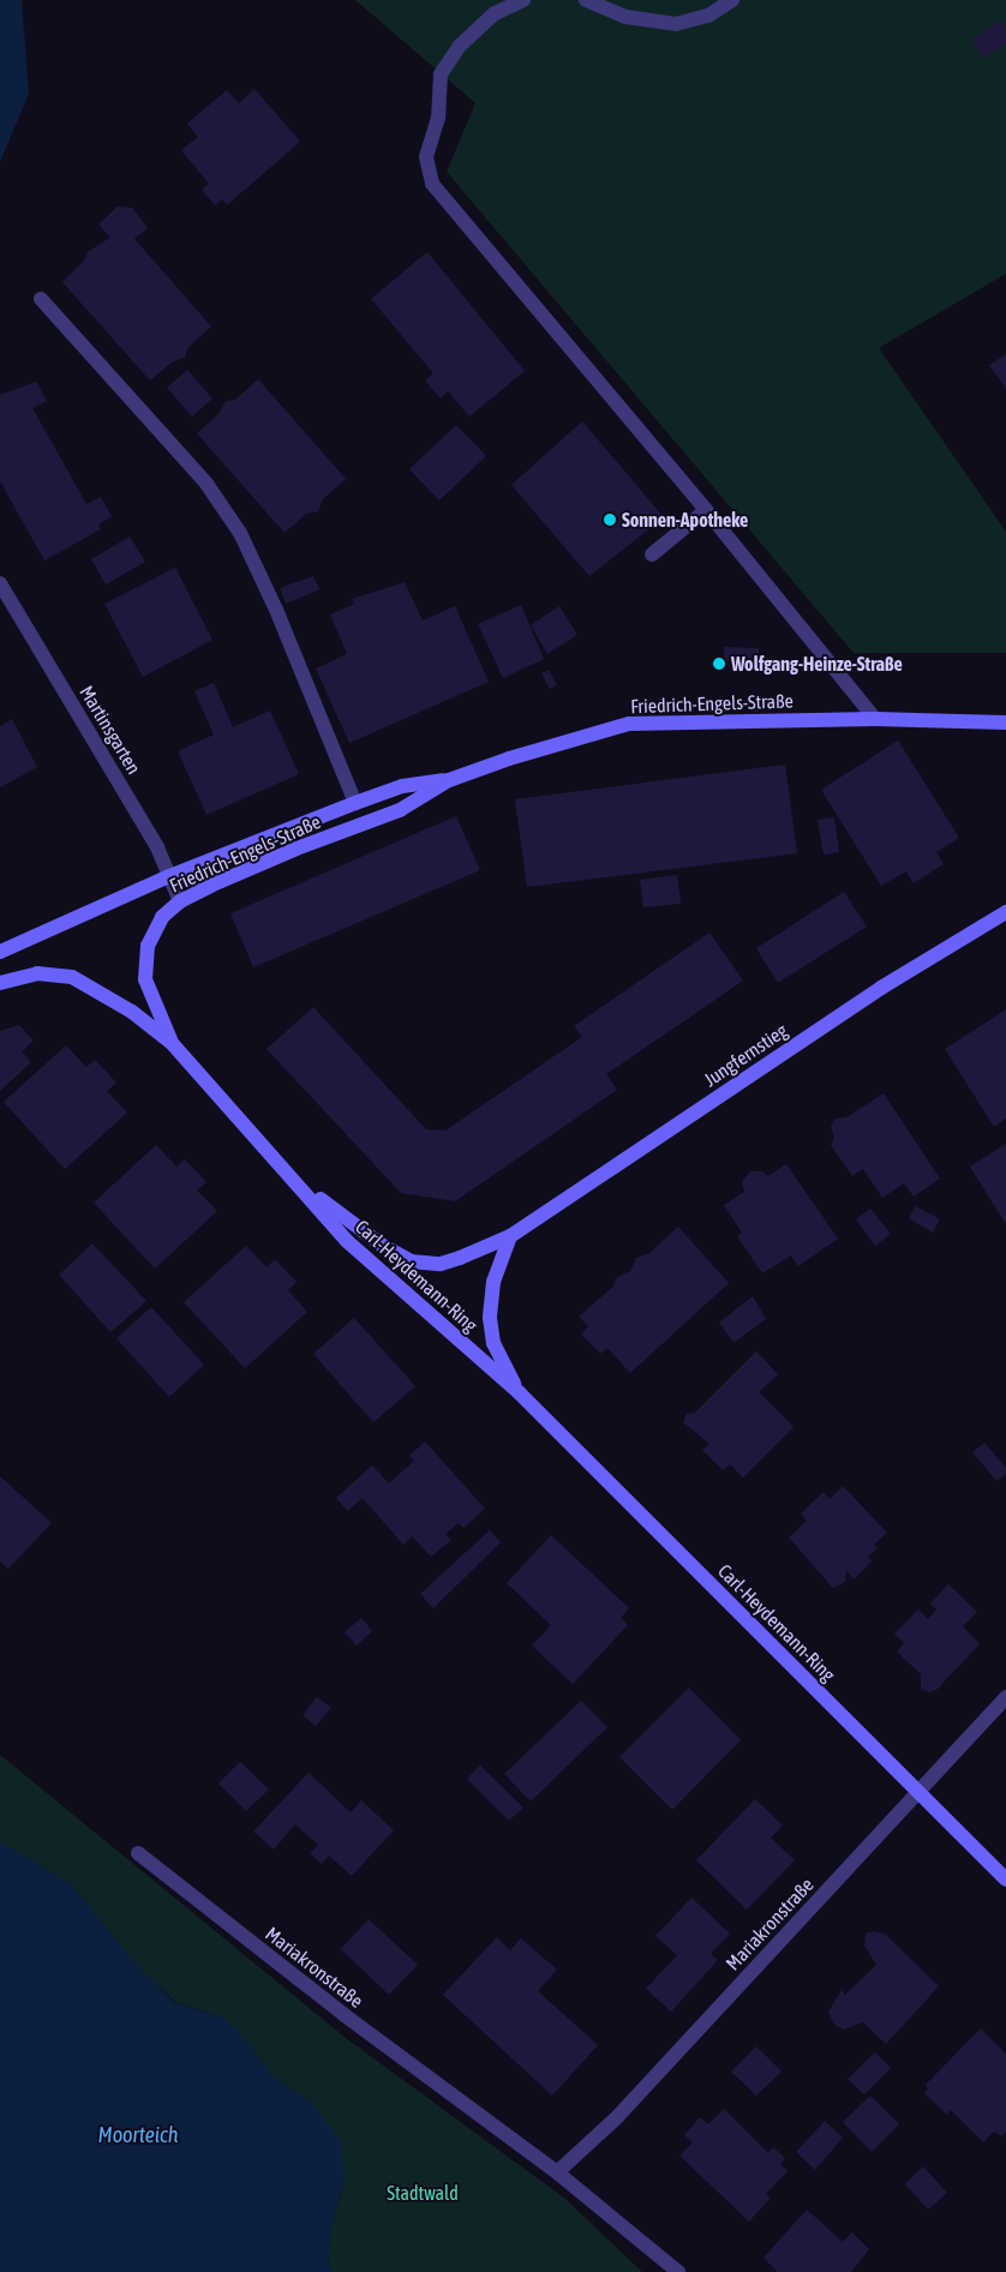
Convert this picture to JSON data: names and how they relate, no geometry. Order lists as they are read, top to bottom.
{
  "streets": {
    "main road": ["Friedrich-Engels-Straße", "Jungfernstieg", "Carl-Heydemann-Ring"],
    "street": ["Martinsgarten", "Mariakronstraße"]
  },
  "crossings": [
    ["Friedrich-Engels-Straße", "Martinsgarten"],
    ["Friedrich-Engels-Straße", "Carl-Heydemann-Ring"],
    ["Jungfernstieg", "Carl-Heydemann-Ring"],
    ["Carl-Heydemann-Ring", "Mariakronstraße"]
  ],
  "water": ["Moorteich"],
  "parks": ["Stadtwald"],
  "places": ["Sonnen-Apotheke", "Wolfgang-Heinze-Straße"]
}
